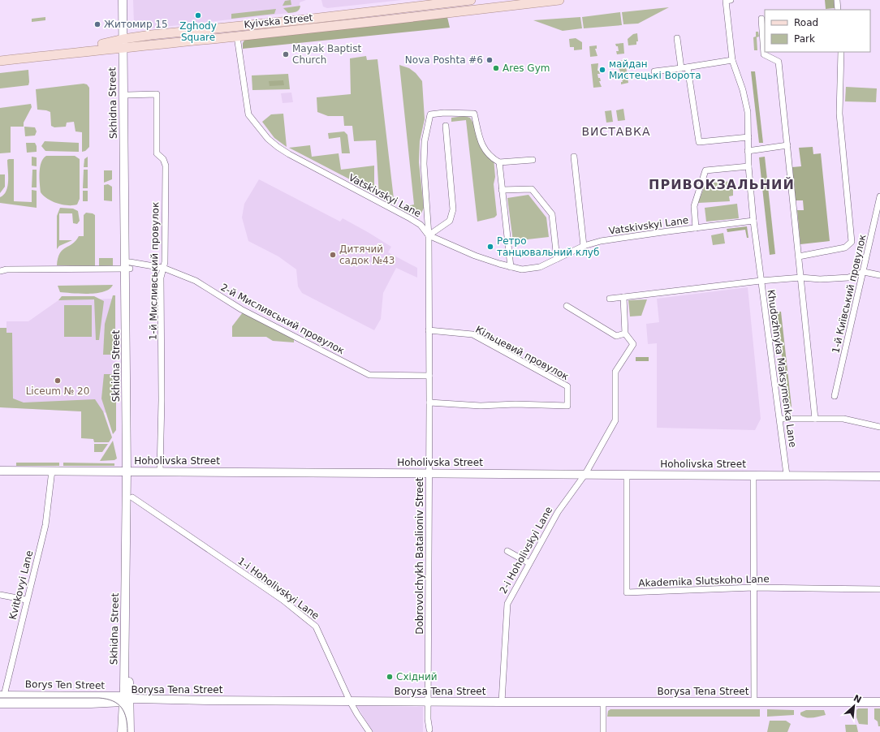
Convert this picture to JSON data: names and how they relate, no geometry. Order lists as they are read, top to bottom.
{
  "streets": {
    "main road": ["Kyivska Street"],
    "street": [
      "Skhidna Street",
      "Vatskivskyi Lane",
      "1-й Мисливський провулок",
      "1-й Київський провулок",
      "2-й Мисливський провулок",
      "Кільцевий провулок",
      "Khudozhnyka Maksymenka Lane",
      "Hoholivska Street",
      "2-i Hoholivskyi Lane",
      "Dobrovolchykh Batalioniv Street",
      "Akademika Slutskoho Lane",
      "Kvitkovyi Lane",
      "1-i Hoholivskyi Lane",
      "Borysa Tena Street"
    ]
  },
  "crossings": [
    ["Kyivska Street", "Skhidna Street"],
    ["Kyivska Street", "Vatskivskyi Lane"],
    ["Skhidna Street", "1-й Мисливський провулок"],
    ["Skhidna Street", "2-й Мисливський провулок"],
    ["Skhidna Street", "Hoholivska Street"],
    ["Skhidna Street", "1-i Hoholivskyi Lane"],
    ["Skhidna Street", "Borysa Tena Street"],
    ["Vatskivskyi Lane", "Dobrovolchykh Batalioniv Street"],
    ["1-й Мисливський провулок", "2-й Мисливський провулок"],
    ["1-й Мисливський провулок", "Hoholivska Street"],
    ["1-й Київський провулок", "Khudozhnyka Maksymenka Lane"],
    ["2-й Мисливський провулок", "Dobrovolchykh Batalioniv Street"],
    ["Кільцевий провулок", "Dobrovolchykh Batalioniv Street"],
    ["Khudozhnyka Maksymenka Lane", "Hoholivska Street"],
    ["Hoholivska Street", "2-i Hoholivskyi Lane"],
    ["Hoholivska Street", "Dobrovolchykh Batalioniv Street"],
    ["Hoholivska Street", "Akademika Slutskoho Lane"],
    ["Hoholivska Street", "Kvitkovyi Lane"],
    ["2-i Hoholivskyi Lane", "Borysa Tena Street"],
    ["Dobrovolchykh Batalioniv Street", "Borysa Tena Street"],
    ["Kvitkovyi Lane", "Borysa Tena Street"],
    ["1-i Hoholivskyi Lane", "Borysa Tena Street"]
  ],
  "districts": ["ВИСТАВКА", "ПРИВОКЗАЛЬНИЙ"],
  "places": [
    "Zghody Square",
    "Житомир 15",
    "Mayak Baptist Church",
    "Nova Poshta #6",
    "Ares Gym",
    "майдан Мистецькі Ворота",
    "Ретро танцювальний клуб",
    "Дитячий садок №43",
    "Liceum № 20",
    "Східний"
  ],
  "legend": ["Road", "Park"],
  "north": "top right"
}
